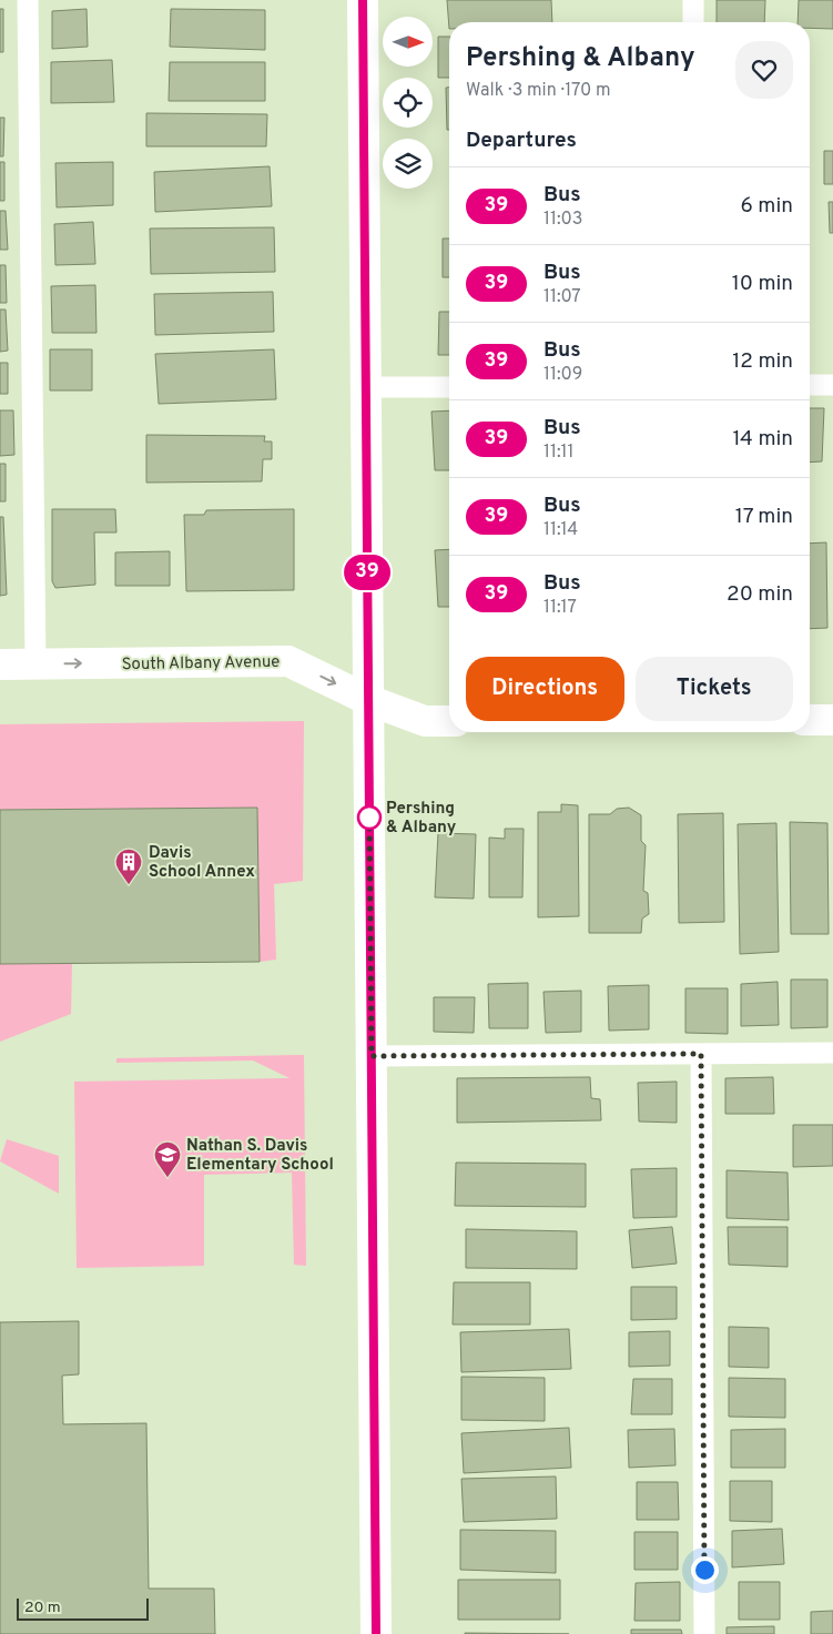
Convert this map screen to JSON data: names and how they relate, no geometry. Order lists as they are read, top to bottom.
{
  "streets": {
    "street": ["South Albany Avenue"]
  },
  "one_way": ["South Albany Avenue"],
  "places": {
    "other": ["Pershing & Albany"],
    "building": ["Davis School Annex"],
    "school or university": ["Nathan S. Davis Elementary School"]
  },
  "lines": ["bus line 39"],
  "scale_bar": "20 m",
  "north": "right",
  "page": {
    "on_map": "39",
    "heading": [
      ["Pershing & Albany", "Walk · 3 min · 170 m"],
      "Departures"
    ],
    "list": [
      {
        "mark": "39",
        "name": "Bus",
        "note": "11:03",
        "value": "6 min"
      },
      {
        "mark": "39",
        "name": "Bus",
        "note": "11:07",
        "value": "10 min"
      },
      {
        "mark": "39",
        "name": "Bus",
        "note": "11:09",
        "value": "12 min"
      },
      {
        "mark": "39",
        "name": "Bus",
        "note": "11:11",
        "value": "14 min"
      },
      {
        "mark": "39",
        "name": "Bus",
        "note": "11:14",
        "value": "17 min"
      },
      {
        "mark": "39",
        "name": "Bus",
        "note": "11:17",
        "value": "20 min"
      }
    ],
    "buttons": ["Directions", "Tickets"],
    "scale": "20 m"
  }
}
